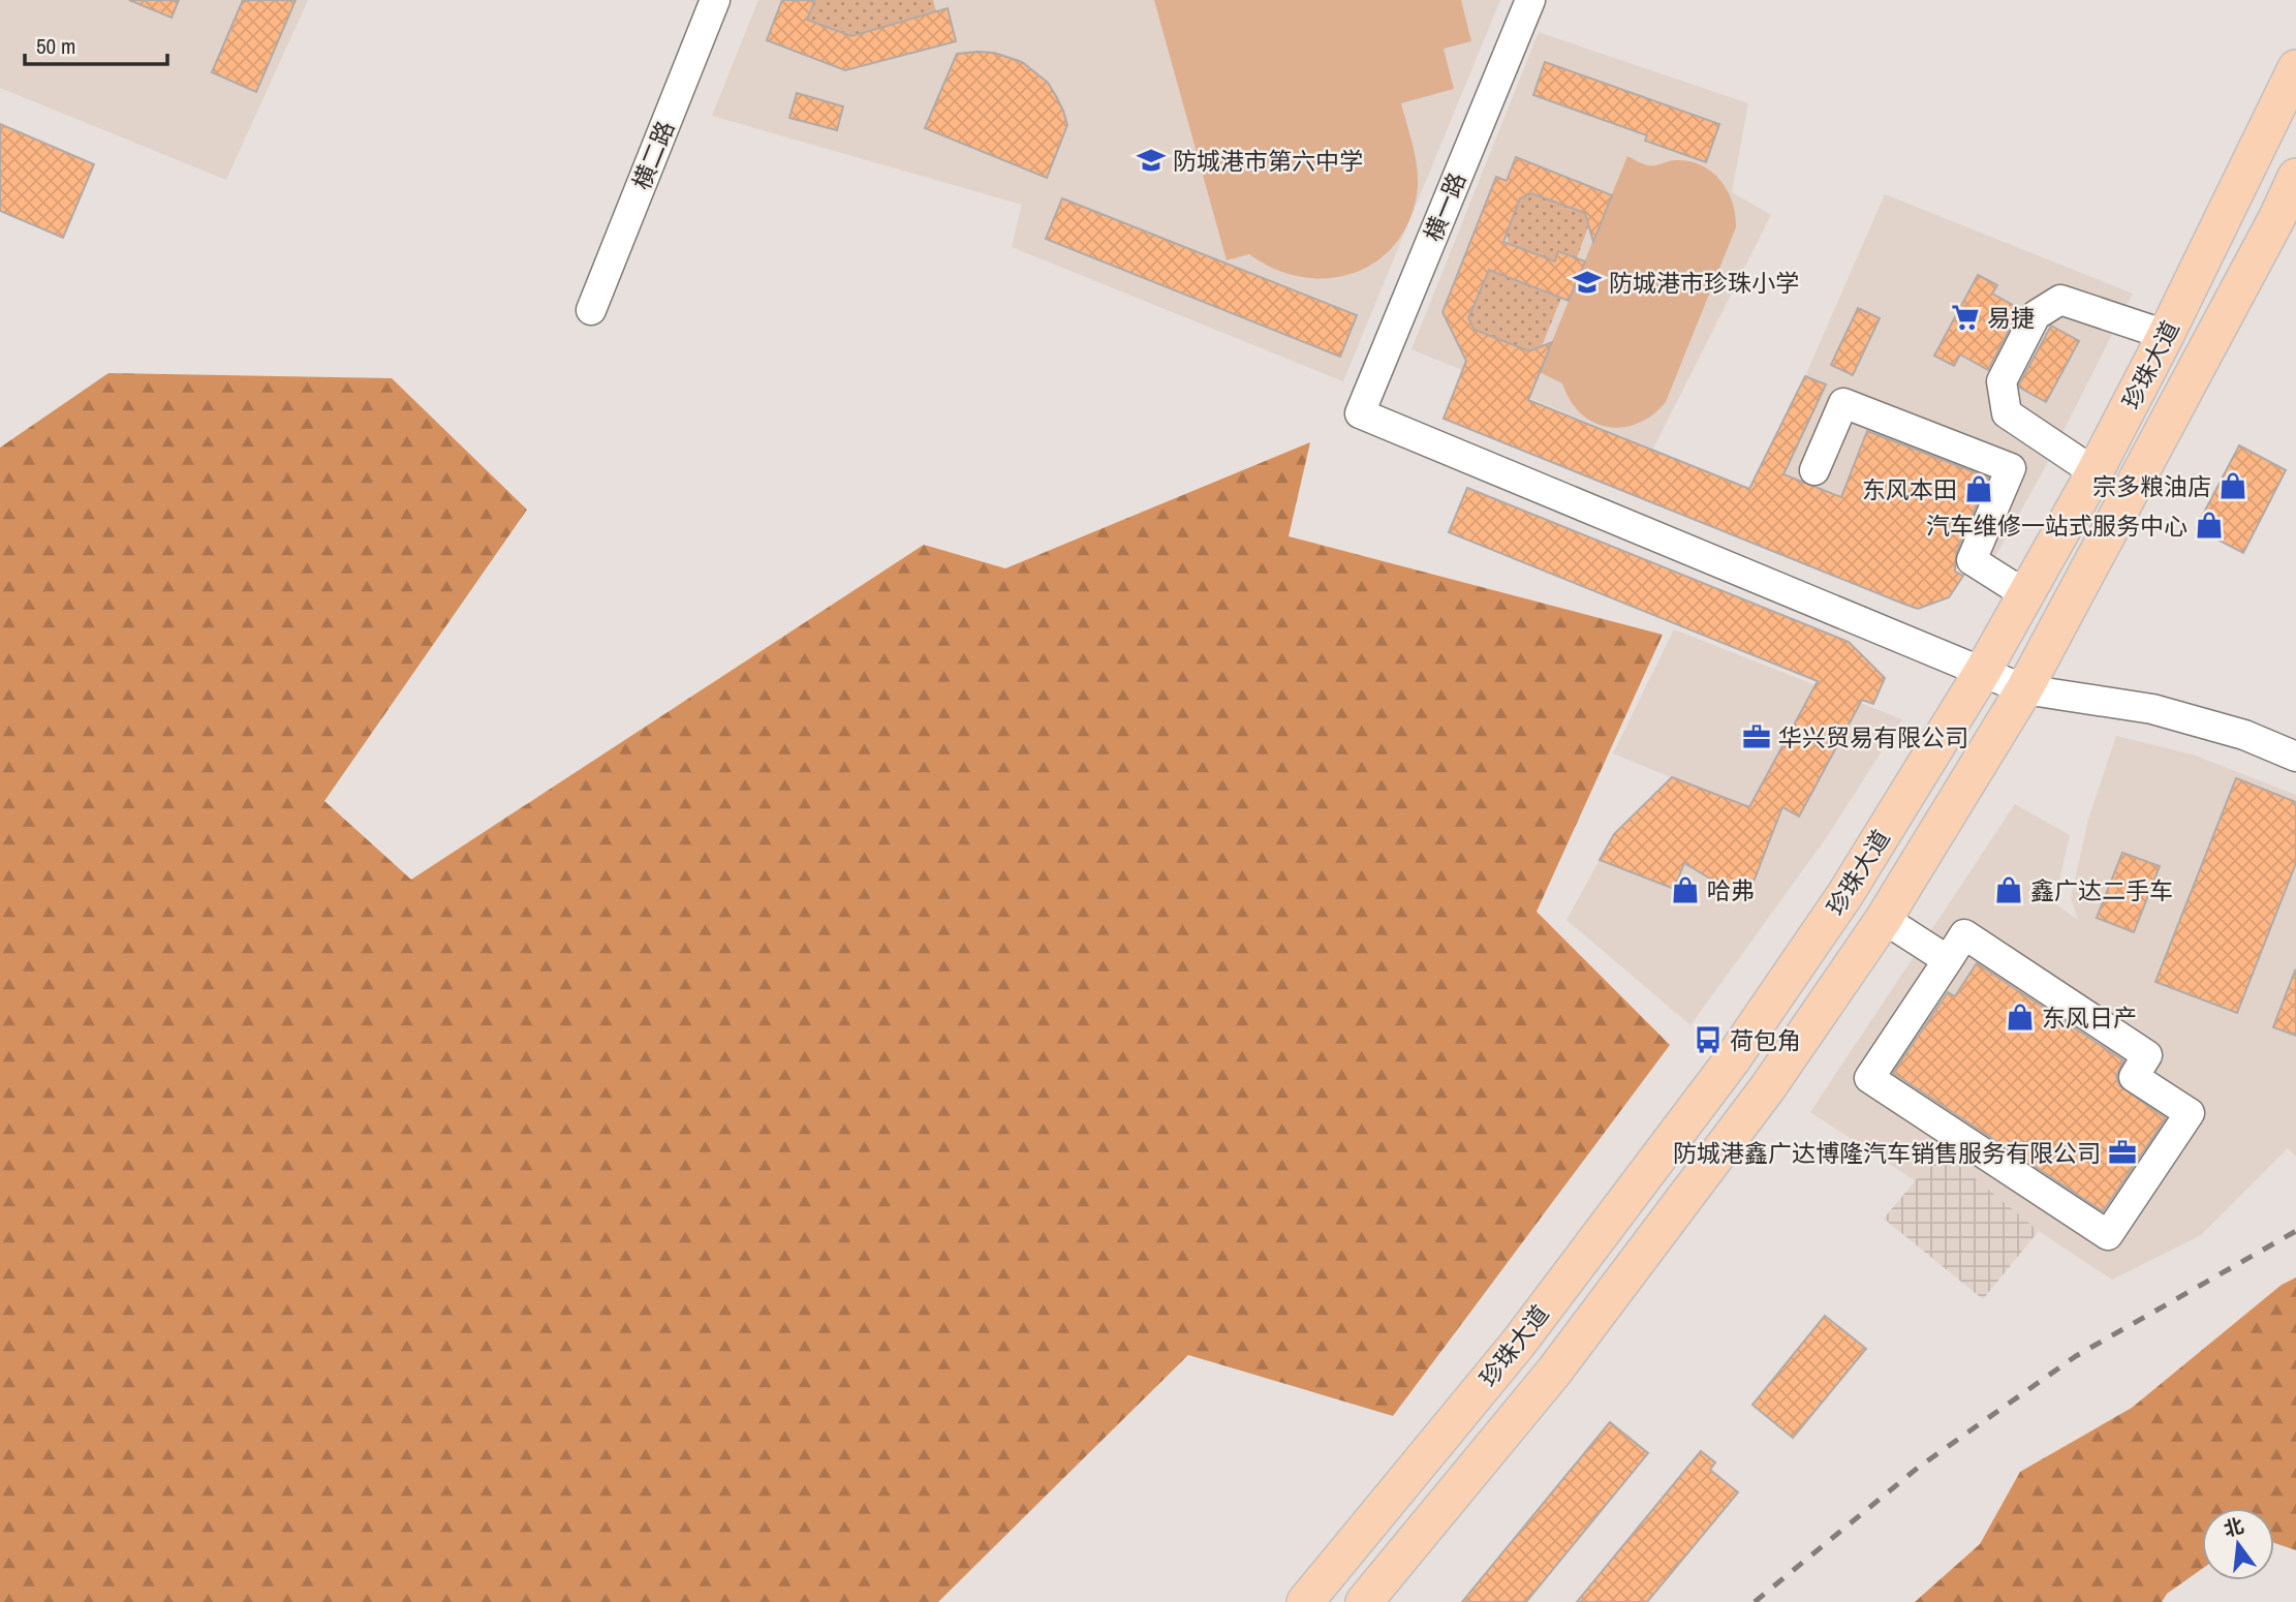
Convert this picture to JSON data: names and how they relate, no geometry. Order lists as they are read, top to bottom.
{
  "streets": {
    "main road": ["珍珠大道"],
    "street": ["横二路", "横一路"]
  },
  "crossings": [
    ["横一路", "珍珠大道"]
  ],
  "places": {
    "school or university": ["防城港市第六中学", "防城港市珍珠小学"],
    "supermarket": ["易捷"],
    "shop": [
      "宗多粮油店",
      "东风本田",
      "汽车维修一站式服务中心",
      "哈弗",
      "鑫广达二手车",
      "东风日产"
    ],
    "office": ["华兴贸易有限公司", "防城港鑫广达博隆汽车销售服务有限公司"],
    "bus stop": ["荷包角"]
  },
  "scale_bar": "50 m",
  "north": "top"
}
